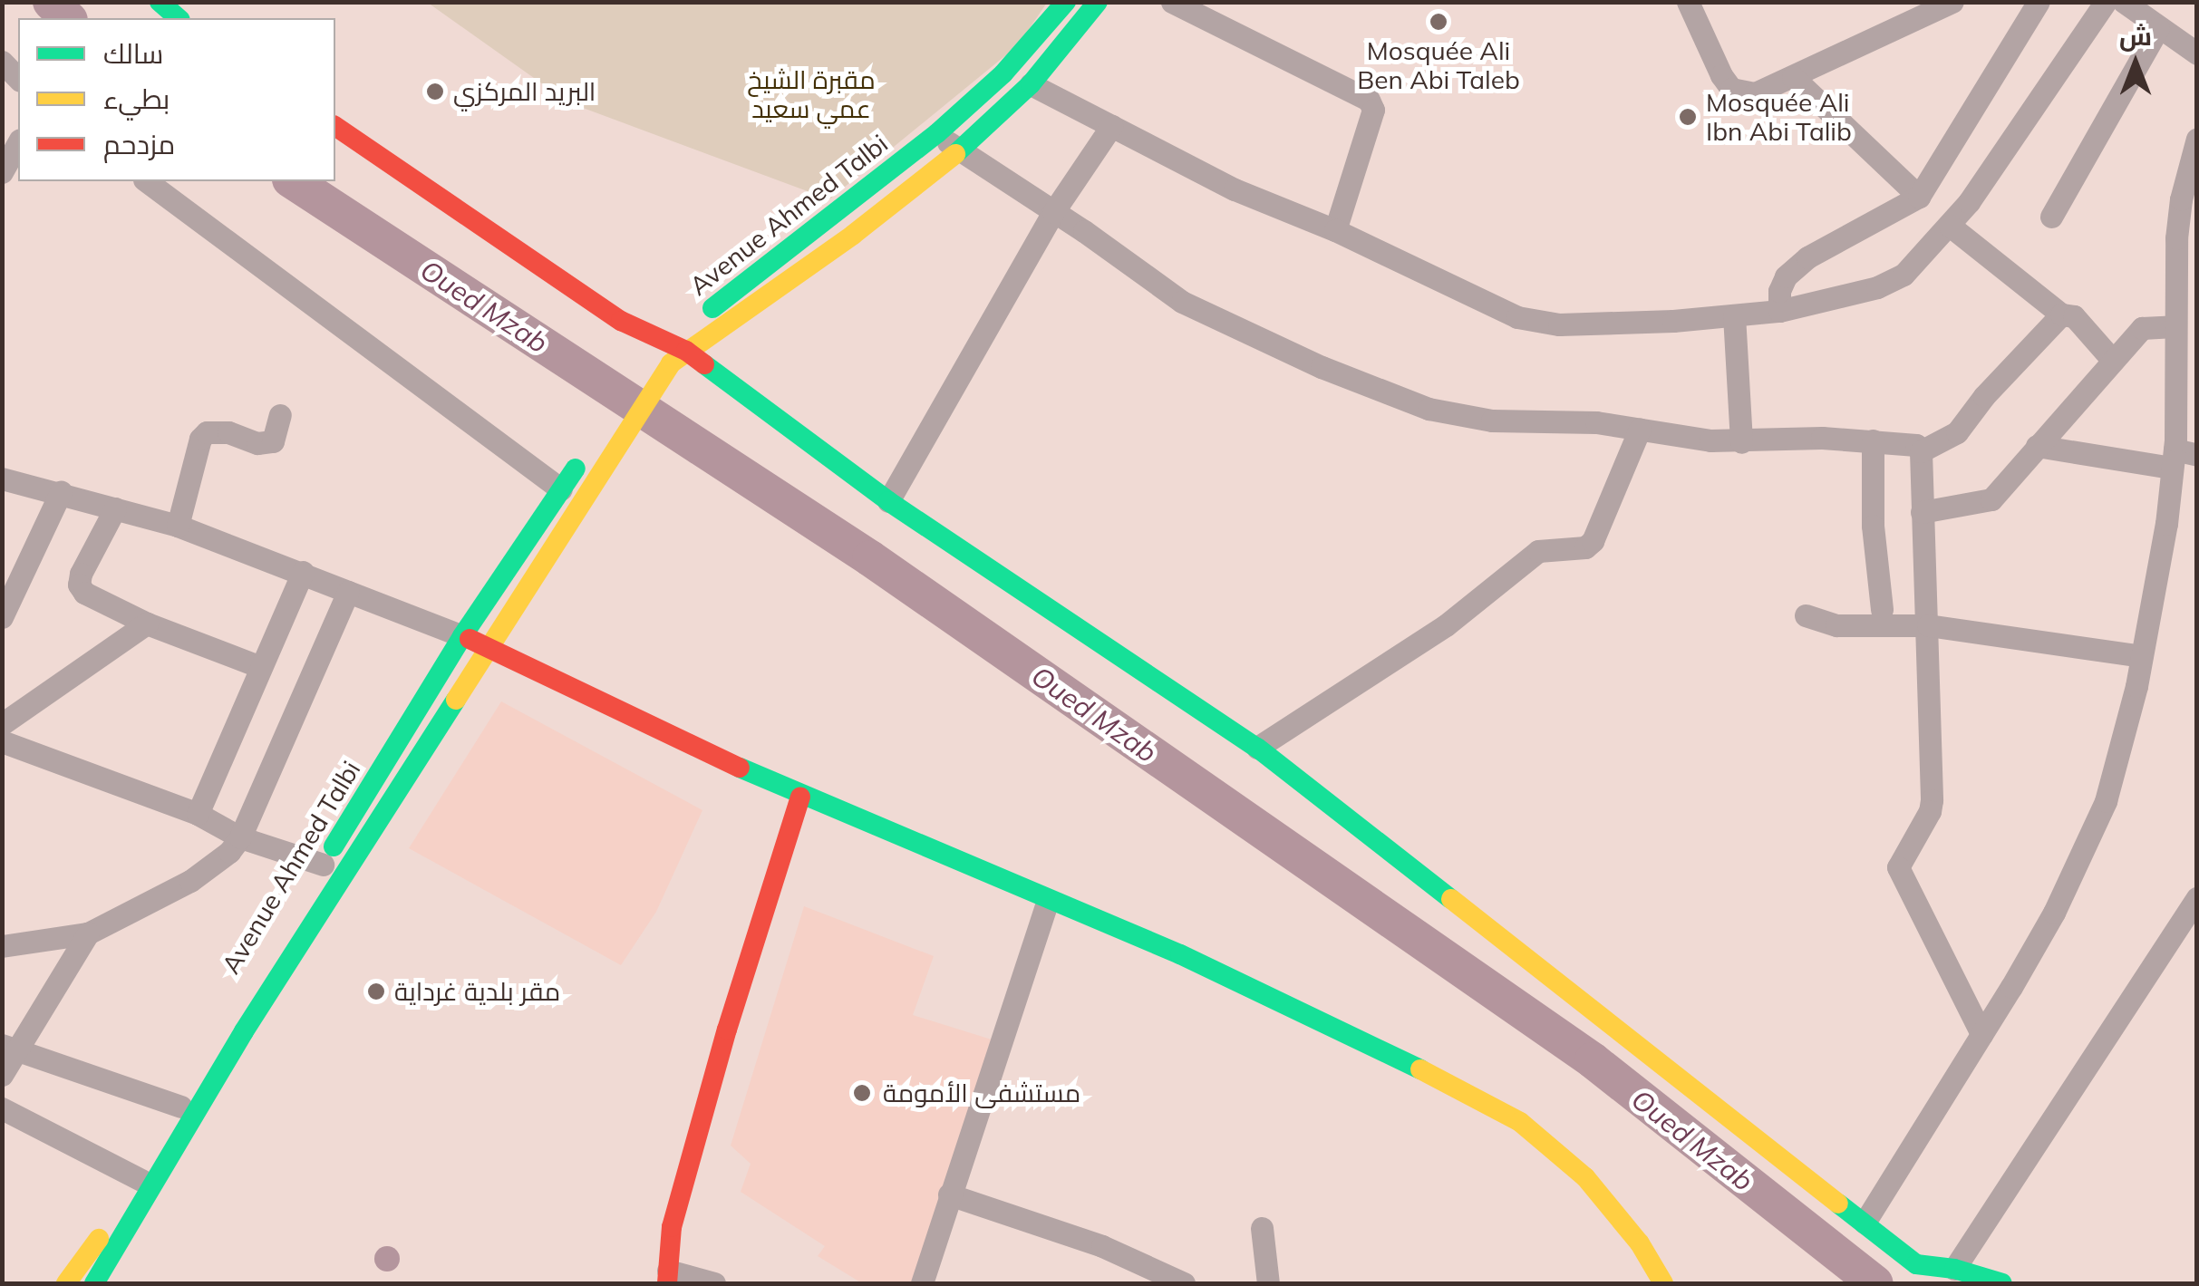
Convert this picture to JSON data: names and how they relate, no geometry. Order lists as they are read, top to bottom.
{
  "streets": {
    "main road": ["Avenue Ahmed Talbi"]
  },
  "water": ["Oued Mzab"],
  "parks": ["مقبرة الشيخ عمي سعيد"],
  "places": [
    "Mosquée Ali Ben Abi Taleb",
    "البريد المركزي",
    "Mosquée Ali Ibn Abi Talib",
    "مقر بلدية غرداية",
    "مستشفى الأمومة"
  ],
  "legend": ["سالك", "بطيء", "مزدحم"],
  "north": "top"
}
